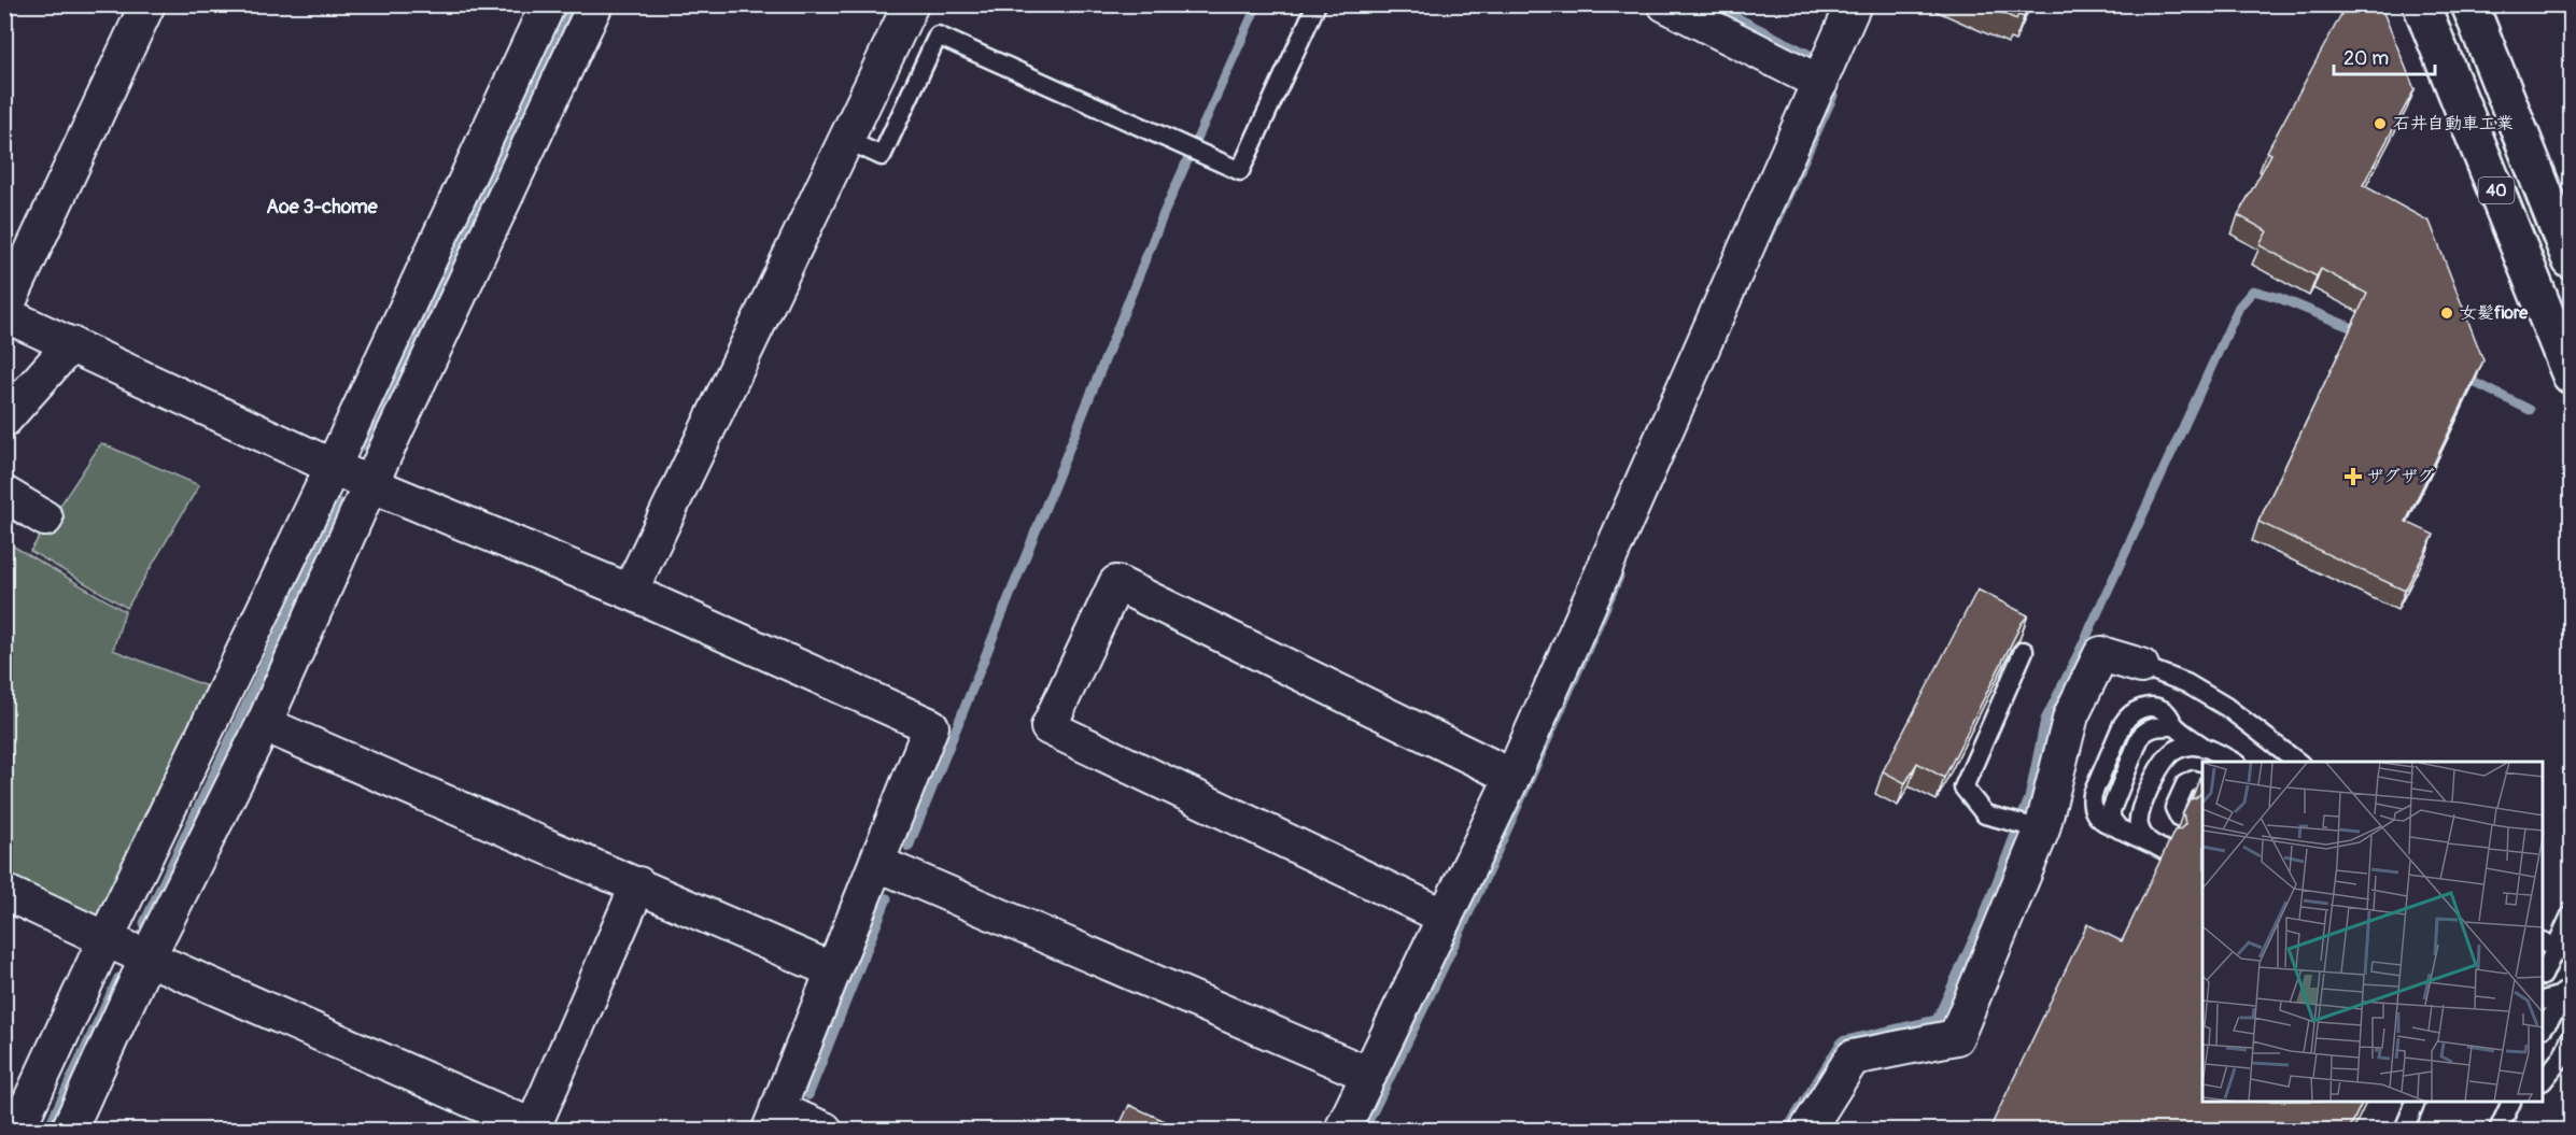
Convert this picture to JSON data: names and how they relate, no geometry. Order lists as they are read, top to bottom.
{
  "streets": {
    "main road": ["40"]
  },
  "districts": ["Aoe 3-chome"],
  "places": {
    "other": ["石井自動車工業", "女髪fiore"],
    "health": ["ザグザグ"]
  },
  "scale_bar": "20 m"
}
